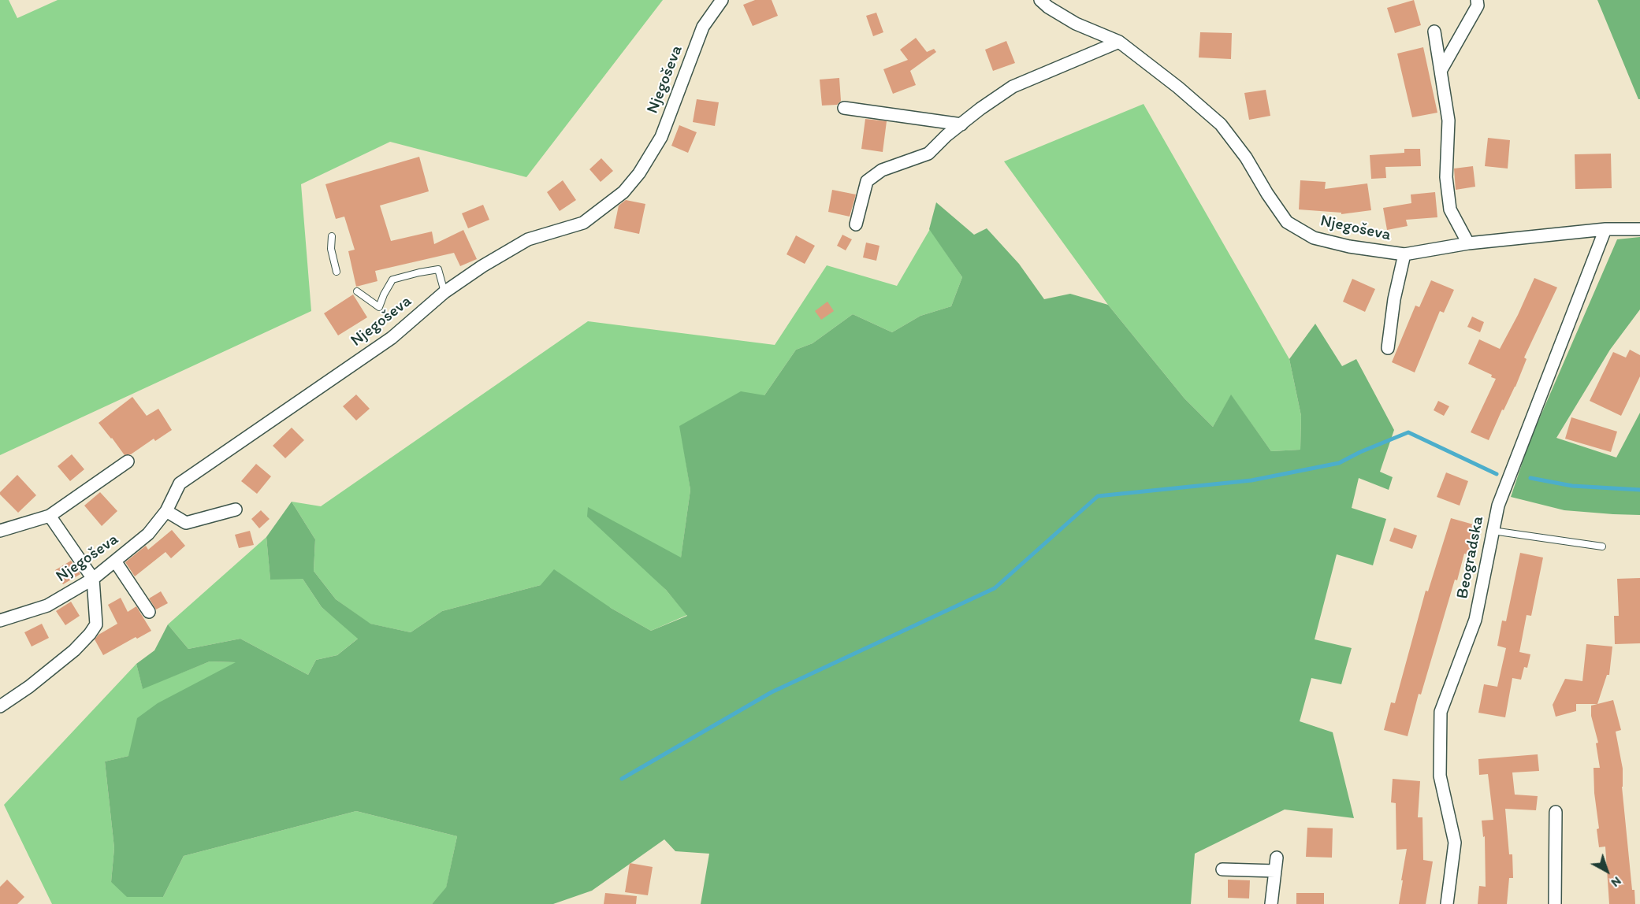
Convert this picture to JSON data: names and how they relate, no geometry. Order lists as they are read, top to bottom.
{
  "streets": {
    "street": ["Njegoševa", "Beogradska"]
  },
  "crossings": [
    ["Njegoševa", "Beogradska"]
  ],
  "north": "bottom right"
}
